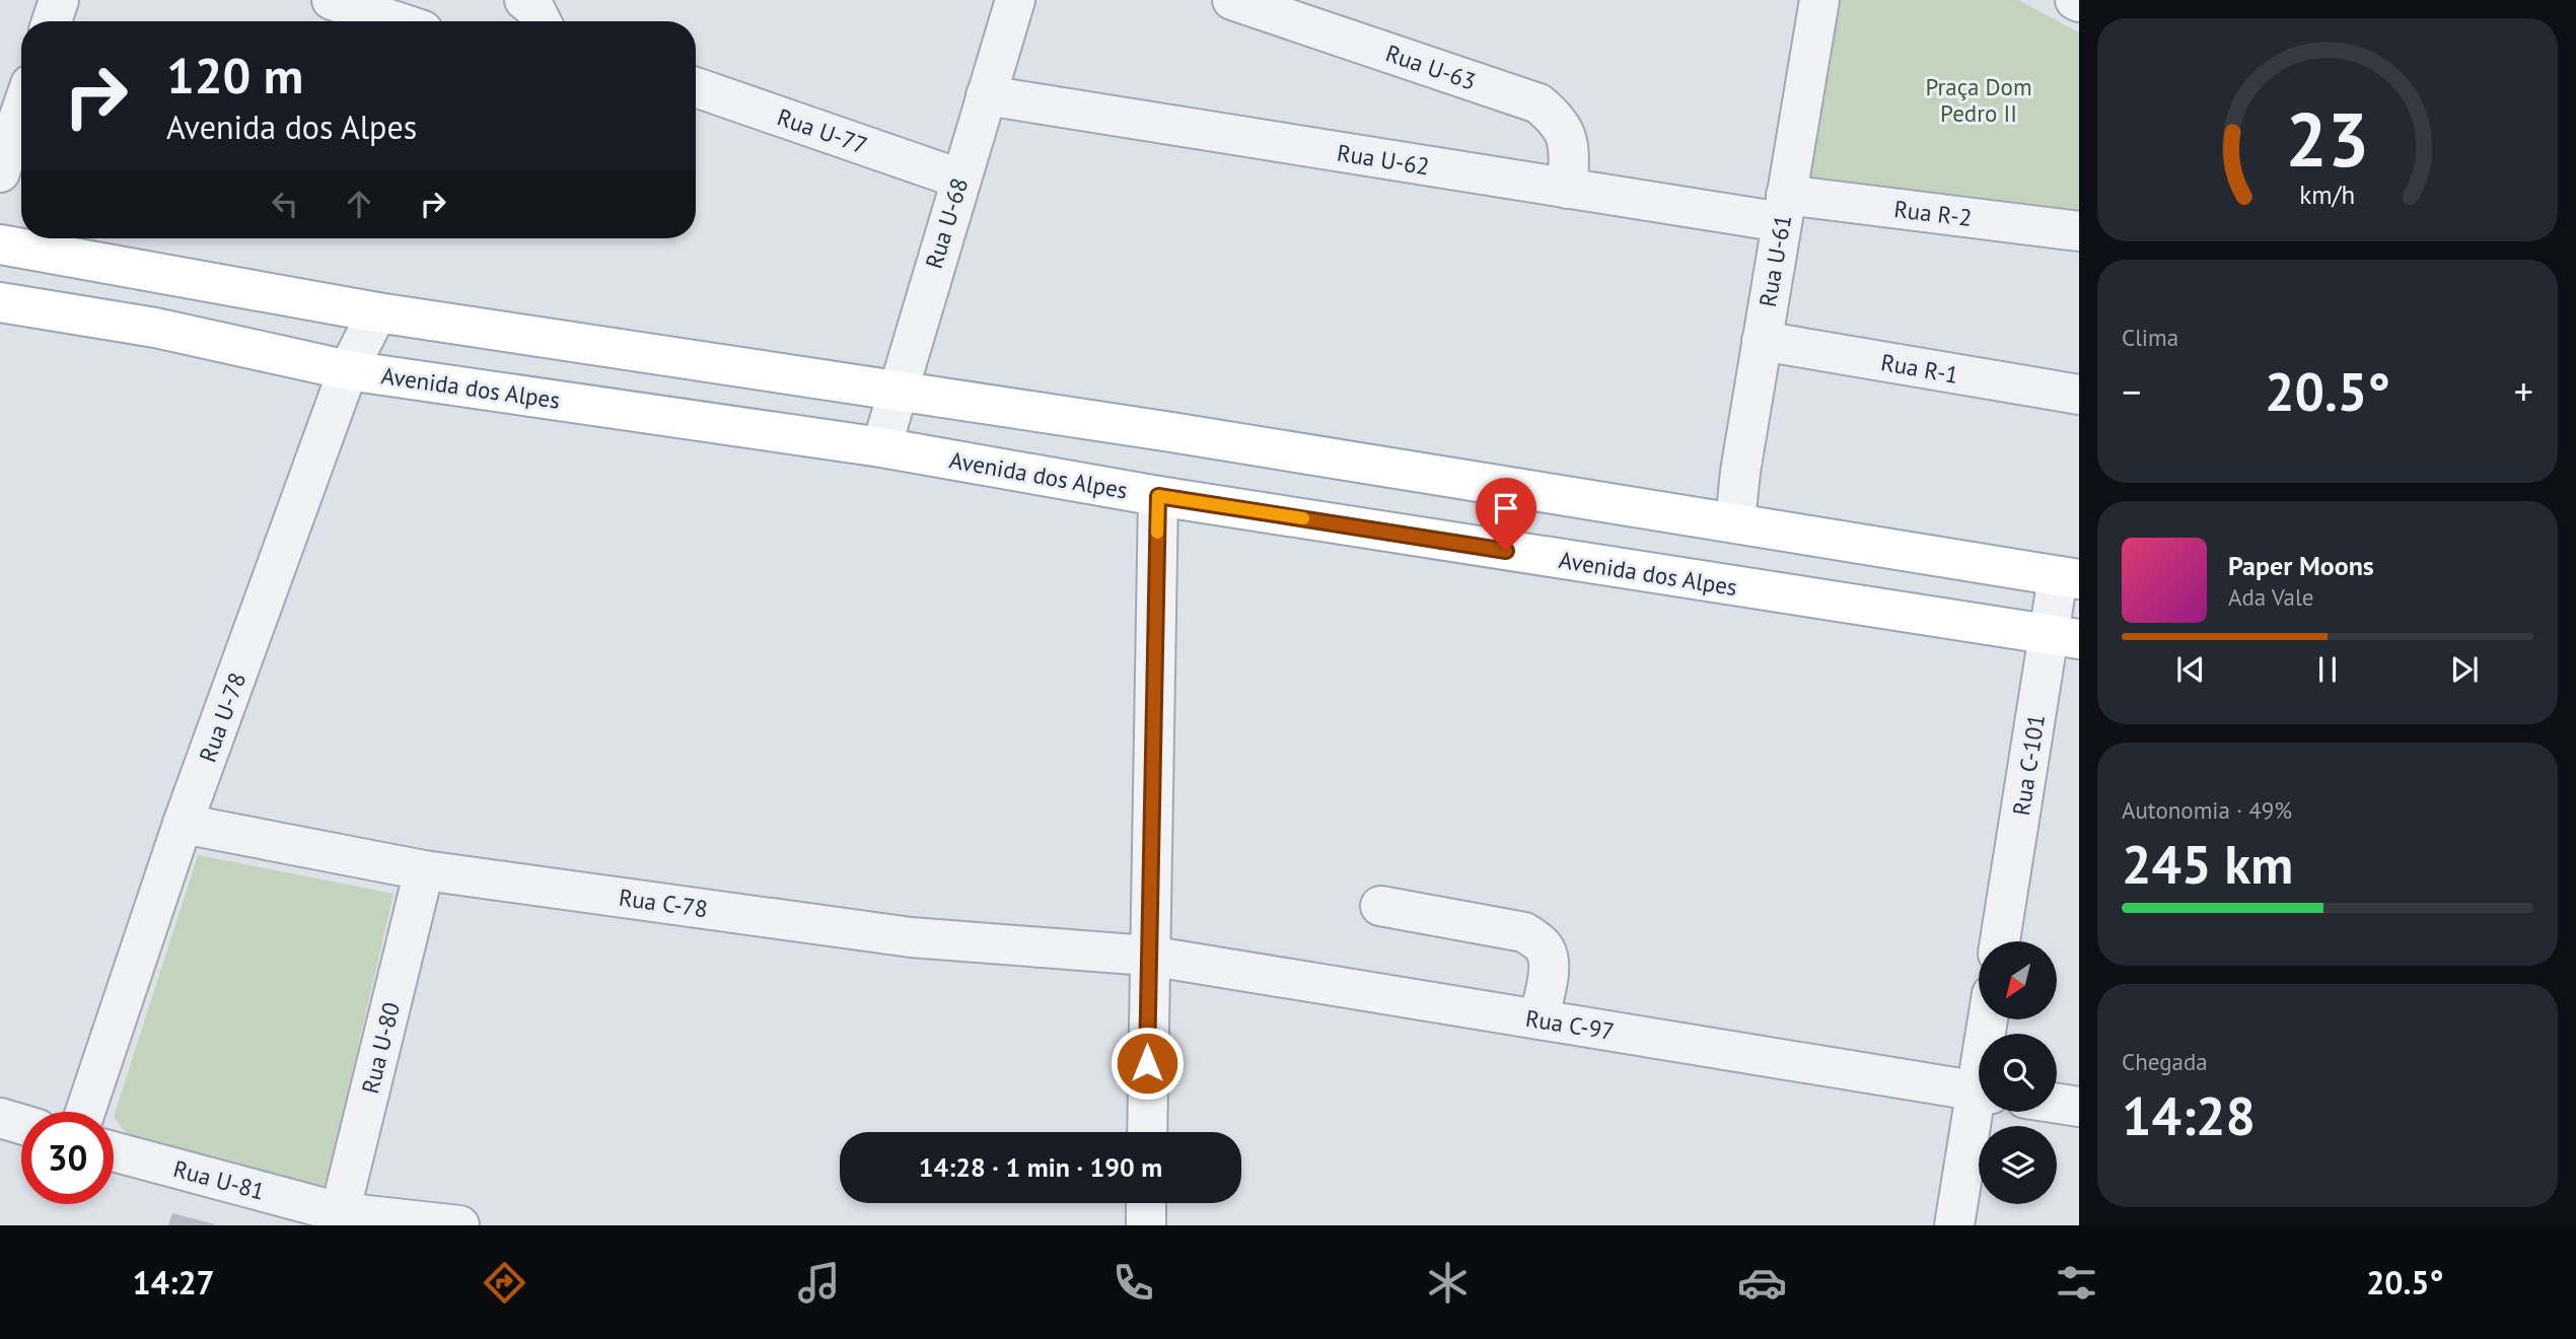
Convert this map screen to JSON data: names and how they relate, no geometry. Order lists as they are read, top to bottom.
{
  "streets": {
    "main road": ["Avenida dos Alpes"],
    "street": [
      "Rua U-63",
      "Rua U-77",
      "Rua U-62",
      "Rua R-2",
      "Rua U-68",
      "Rua U-61",
      "Rua R-1",
      "Rua U-78",
      "Rua C-101",
      "Rua C-78",
      "Rua C-97",
      "Rua U-80",
      "Rua U-81"
    ]
  },
  "crossings": [
    ["Rua U-63", "Rua U-62"],
    ["Rua U-77", "Rua U-68"],
    ["Rua U-62", "Rua R-2"],
    ["Rua U-62", "Rua U-68"],
    ["Rua U-62", "Rua U-61"],
    ["Rua R-2", "Rua U-61"],
    ["Rua U-68", "Avenida dos Alpes"],
    ["Rua U-61", "Rua R-1"],
    ["Avenida dos Alpes", "Rua U-78"],
    ["Avenida dos Alpes", "Rua C-101"],
    ["Rua U-78", "Rua C-78"],
    ["Rua C-78", "Rua C-97"],
    ["Rua C-78", "Rua U-80"],
    ["Rua U-80", "Rua U-81"]
  ],
  "parks": ["Praça Dom Pedro II"],
  "north": "bottom left",
  "page": {
    "turn": ["120 m", "Avenida dos Alpes"],
    "tile": [
      "Clima",
      ["Autonomia · 49%", "245 km"],
      ["Chegada", "14:28"]
    ],
    "heat": ["−", "20.5°", "+"],
    "song": ["Paper Moons", "Ada Vale"],
    "limit": "30",
    "trip": "14:28 · 1 min · 190 m",
    "tabs": ["14:27", "20.5°"],
    "gauge": ["23", "km/h"]
  }
}
